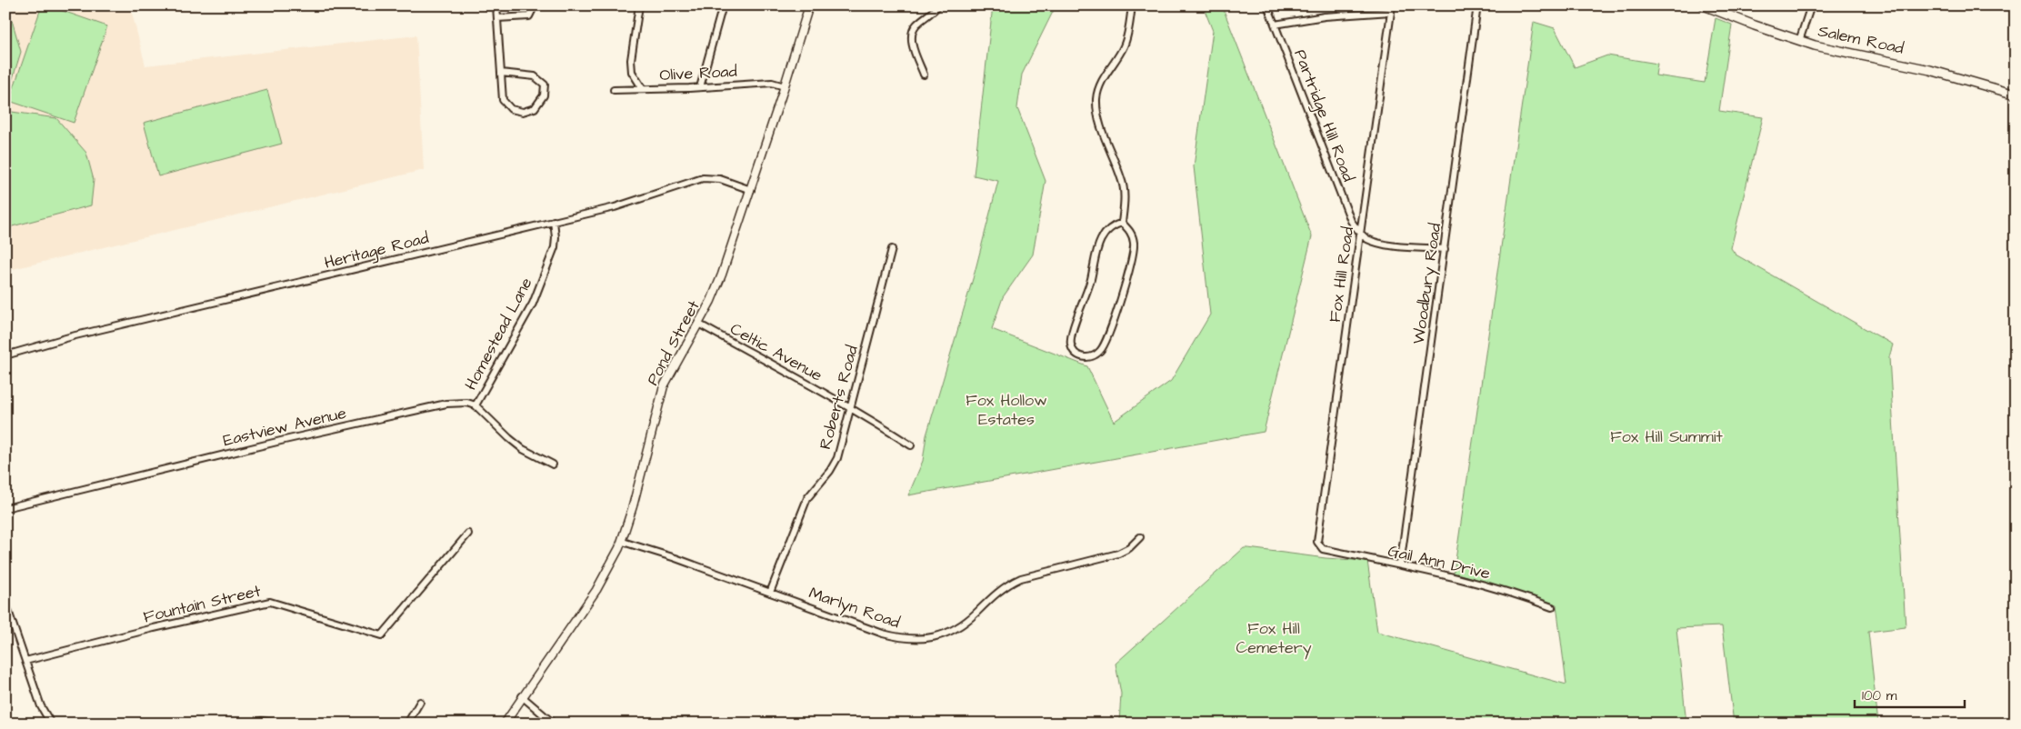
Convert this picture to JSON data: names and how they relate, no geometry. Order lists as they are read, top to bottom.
{
  "streets": {
    "main road": ["Salem Road"],
    "street": [
      "Olive Road",
      "Partridge Hill Road",
      "Heritage Road",
      "Fox Hill Road",
      "Woodbury Road",
      "Homestead Lane",
      "Pond Street",
      "Celtic Avenue",
      "Roberts Road",
      "Eastview Avenue",
      "Gail Ann Drive",
      "Fountain Street",
      "Marlyn Road"
    ]
  },
  "crossings": [
    ["Olive Road", "Pond Street"],
    ["Partridge Hill Road", "Fox Hill Road"],
    ["Heritage Road", "Homestead Lane"],
    ["Heritage Road", "Pond Street"],
    ["Fox Hill Road", "Gail Ann Drive"],
    ["Woodbury Road", "Gail Ann Drive"],
    ["Homestead Lane", "Eastview Avenue"],
    ["Pond Street", "Celtic Avenue"],
    ["Pond Street", "Marlyn Road"],
    ["Celtic Avenue", "Roberts Road"],
    ["Roberts Road", "Marlyn Road"]
  ],
  "parks": ["Fox Hollow Estates", "Fox Hill Summit", "Fox Hill Cemetery"],
  "scale_bar": "100 m"
}
